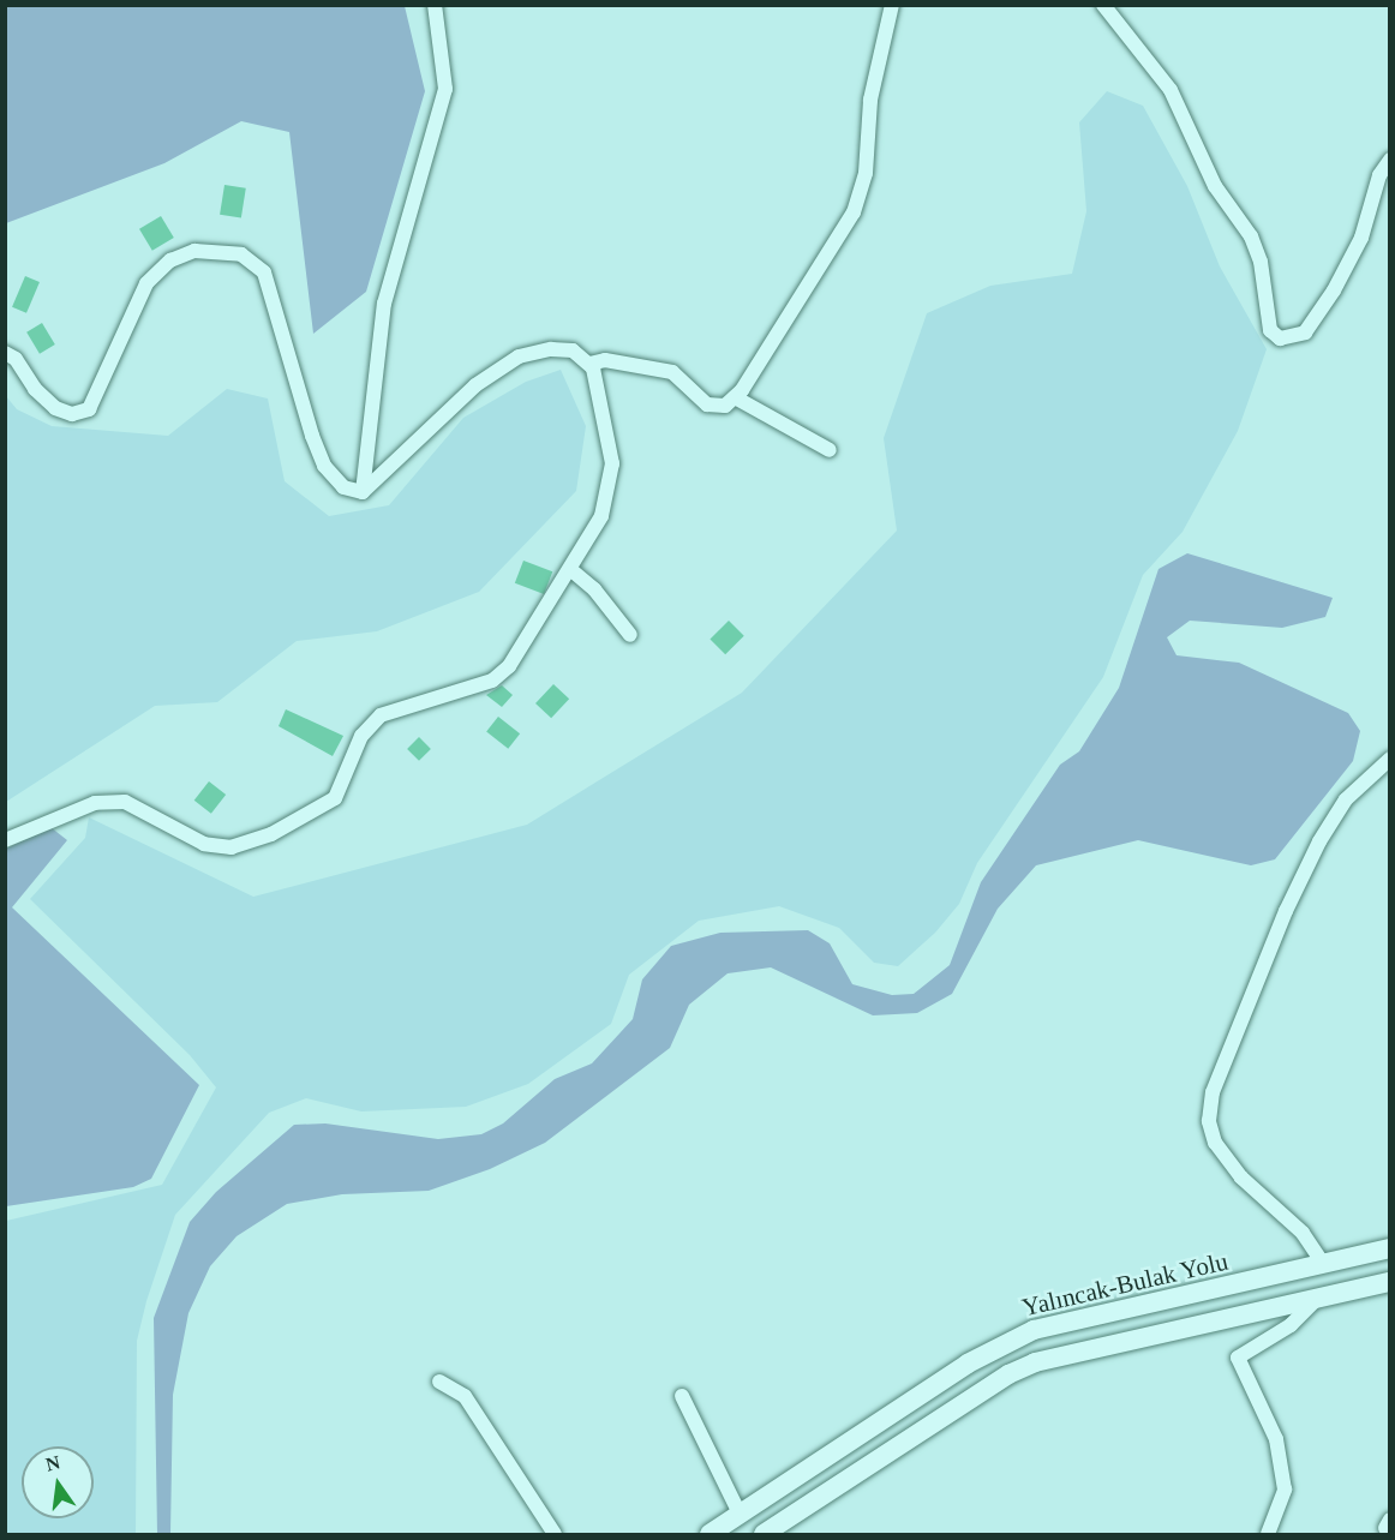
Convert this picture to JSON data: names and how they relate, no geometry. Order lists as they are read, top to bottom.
{
  "streets": {
    "main road": ["Yalıncak-Bulak Yolu"]
  },
  "north": "top"
}
